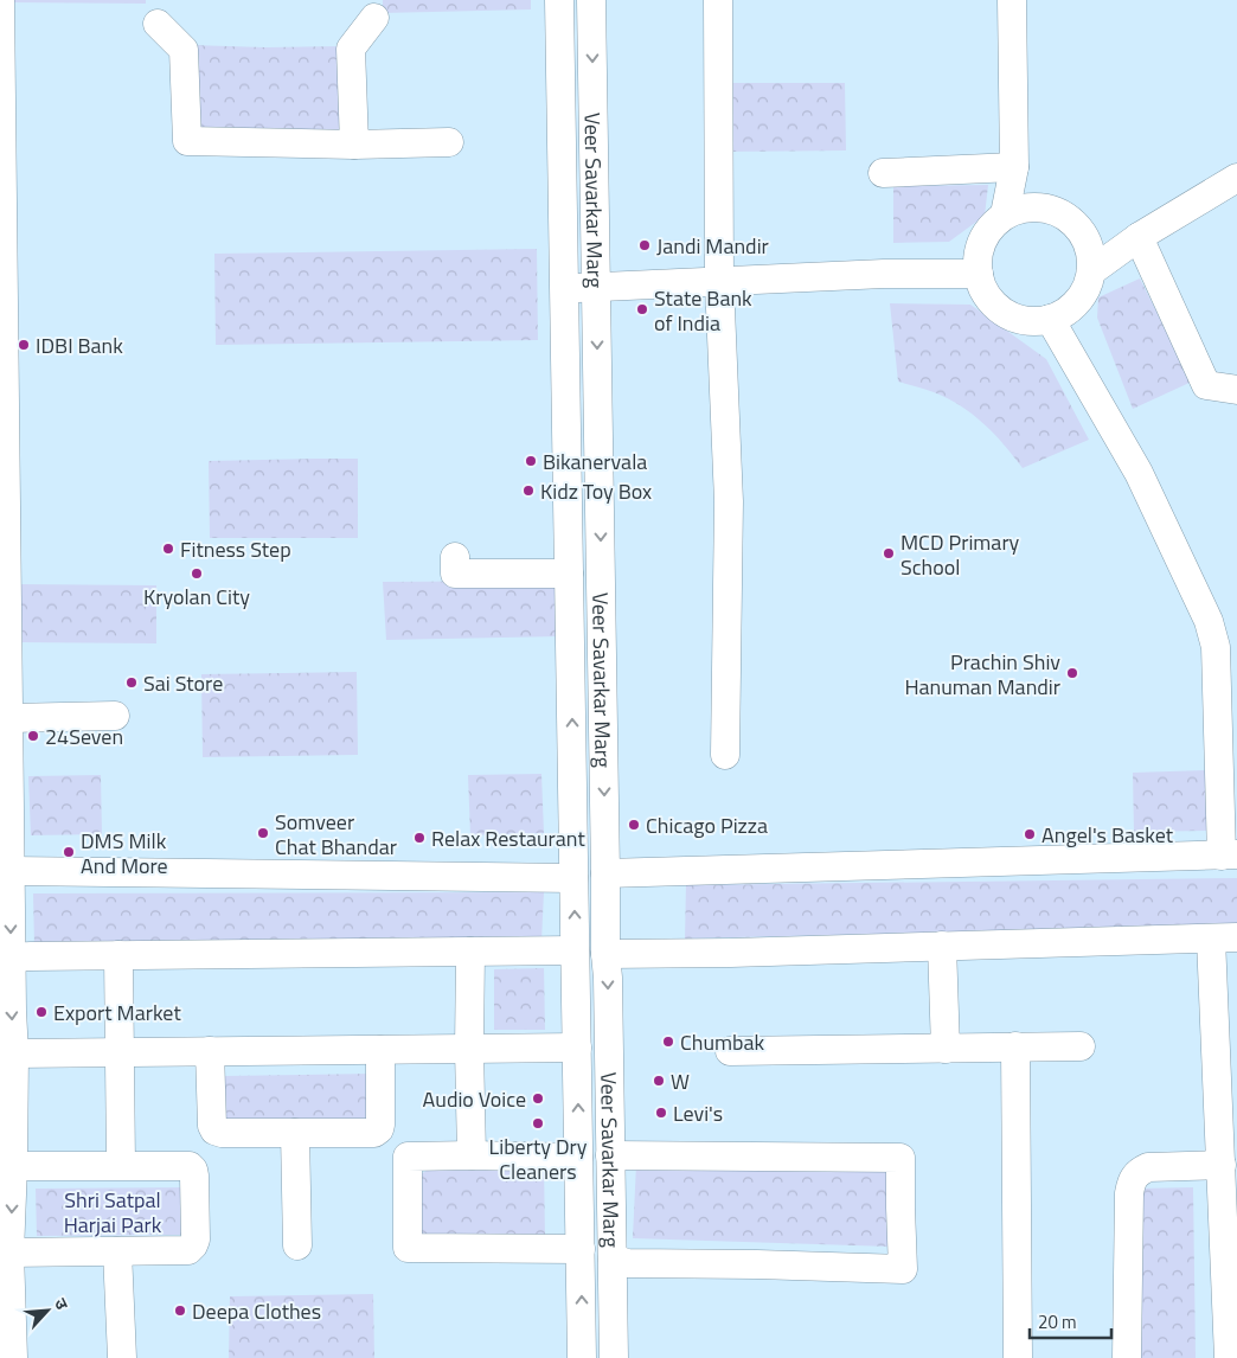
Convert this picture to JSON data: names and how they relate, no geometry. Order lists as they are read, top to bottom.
{
  "streets": {
    "street": ["Veer Savarkar Marg"]
  },
  "parks": ["Shri Satpal Harjai Park"],
  "places": [
    "Jandi Mandir",
    "State Bank of India",
    "IDBI Bank",
    "Bikanervala",
    "Kidz Toy Box",
    "Fitness Step",
    "MCD Primary School",
    "Kryolan City",
    "Prachin Shiv Hanuman Mandir",
    "Sai Store",
    "24Seven",
    "Chicago Pizza",
    "Somveer Chat Bhandar",
    "Angel's Basket",
    "Relax Restaurant",
    "DMS Milk And More",
    "Export Market",
    "Chumbak",
    "W",
    "Audio Voice",
    "Levi's",
    "Liberty Dry Cleaners",
    "Deepa Clothes"
  ],
  "scale_bar": "20 m",
  "north": "top right"
}
